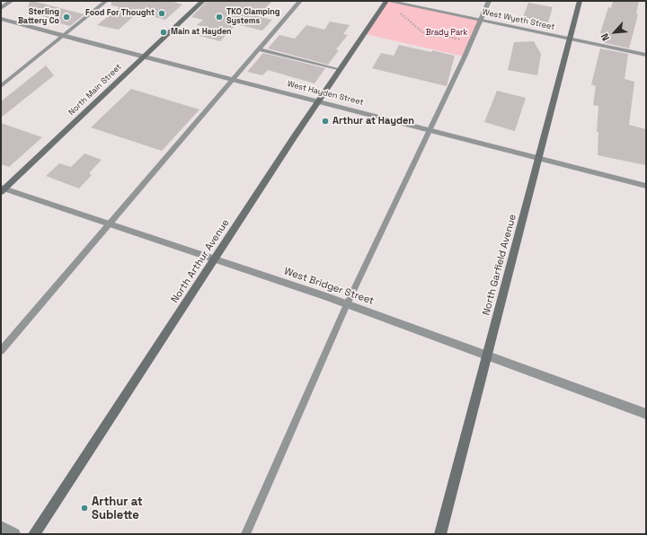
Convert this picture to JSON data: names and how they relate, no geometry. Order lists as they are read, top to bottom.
{
  "streets": {
    "main road": ["North Main Street", "North Arthur Avenue", "North Garfield Avenue"],
    "street": ["West Wyeth Street", "West Hayden Street", "West Bridger Street"]
  },
  "crossings": [
    ["West Wyeth Street", "North Arthur Avenue"],
    ["West Wyeth Street", "North Garfield Avenue"],
    ["North Main Street", "West Hayden Street"],
    ["North Main Street", "West Bridger Street"],
    ["West Hayden Street", "North Arthur Avenue"],
    ["West Hayden Street", "North Garfield Avenue"],
    ["North Arthur Avenue", "West Bridger Street"],
    ["North Garfield Avenue", "West Bridger Street"]
  ],
  "parks": ["Brady Park"],
  "places": [
    "Food For Thought",
    "Sterling Battery Co",
    "TKO Clamping Systems",
    "Main at Hayden",
    "Arthur at Hayden",
    "Arthur at Sublette"
  ],
  "north": "bottom left"
}
